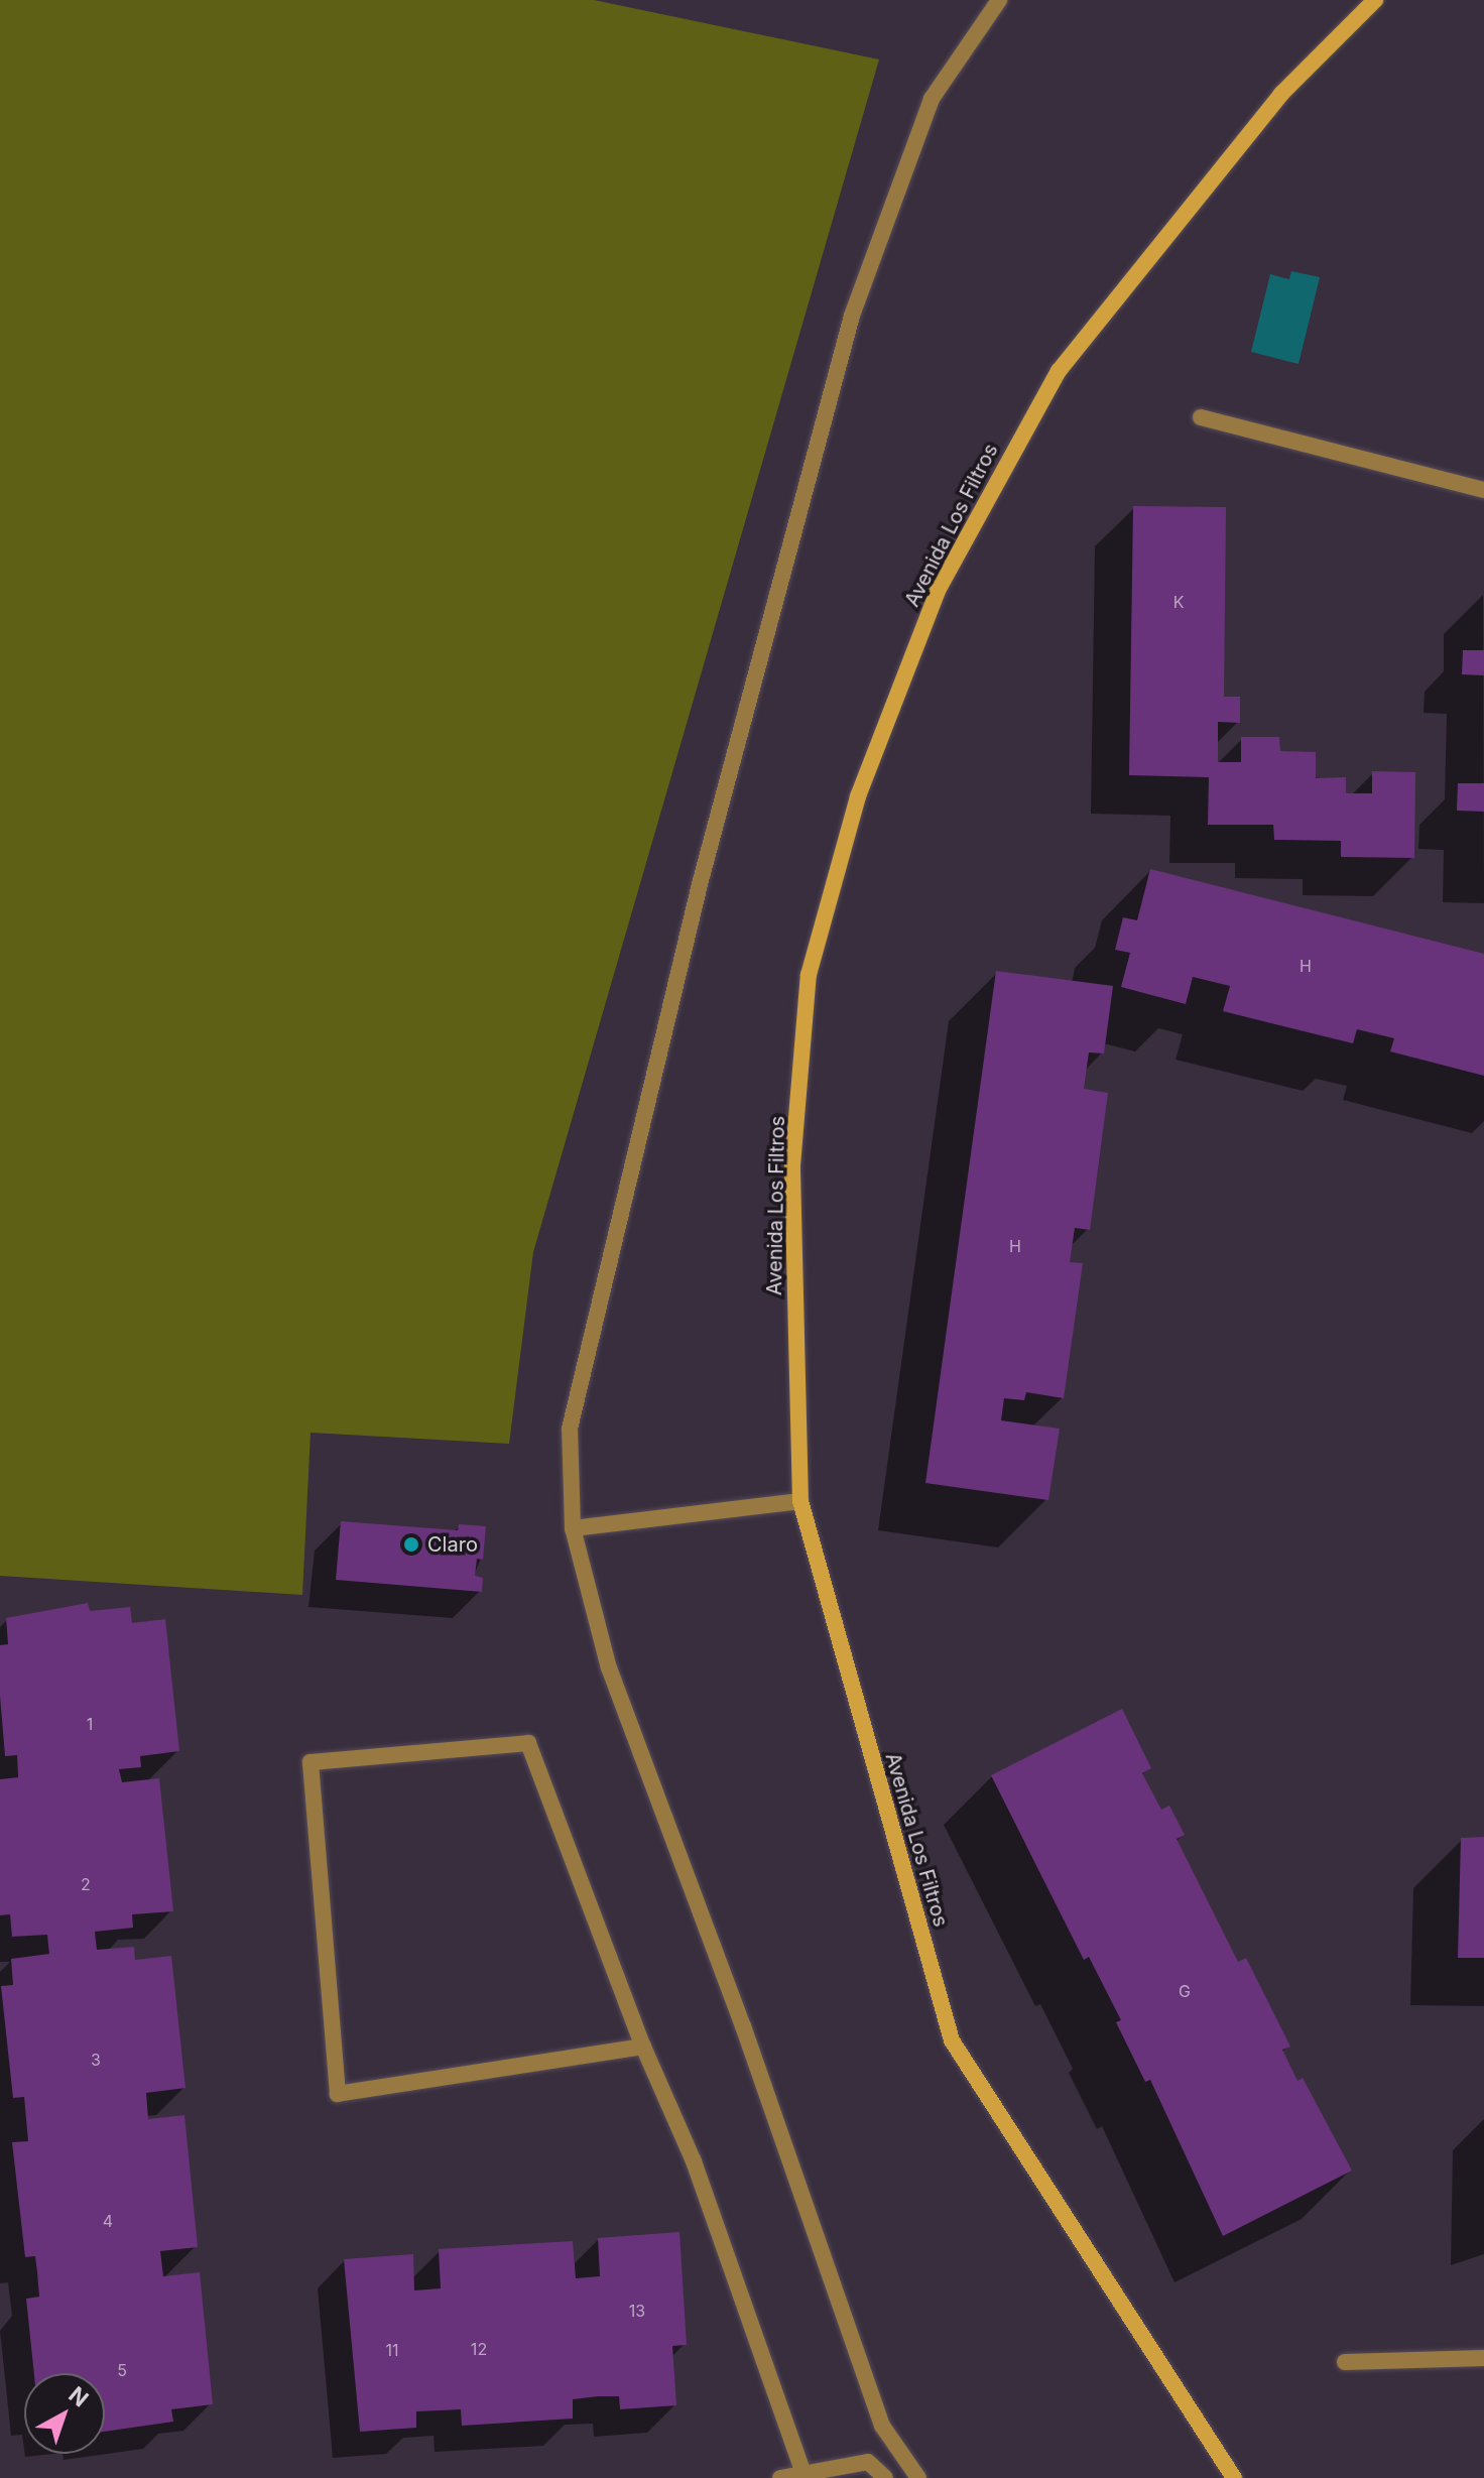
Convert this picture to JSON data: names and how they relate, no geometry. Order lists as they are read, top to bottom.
{
  "streets": {
    "main road": ["Avenida Los Filtros"]
  },
  "places": ["Claro"],
  "house_numbers": [
    "K",
    "H",
    "H",
    "1",
    "2",
    "G",
    "3",
    "4",
    "13",
    "12",
    "11",
    "5"
  ],
  "north": "top right"
}
